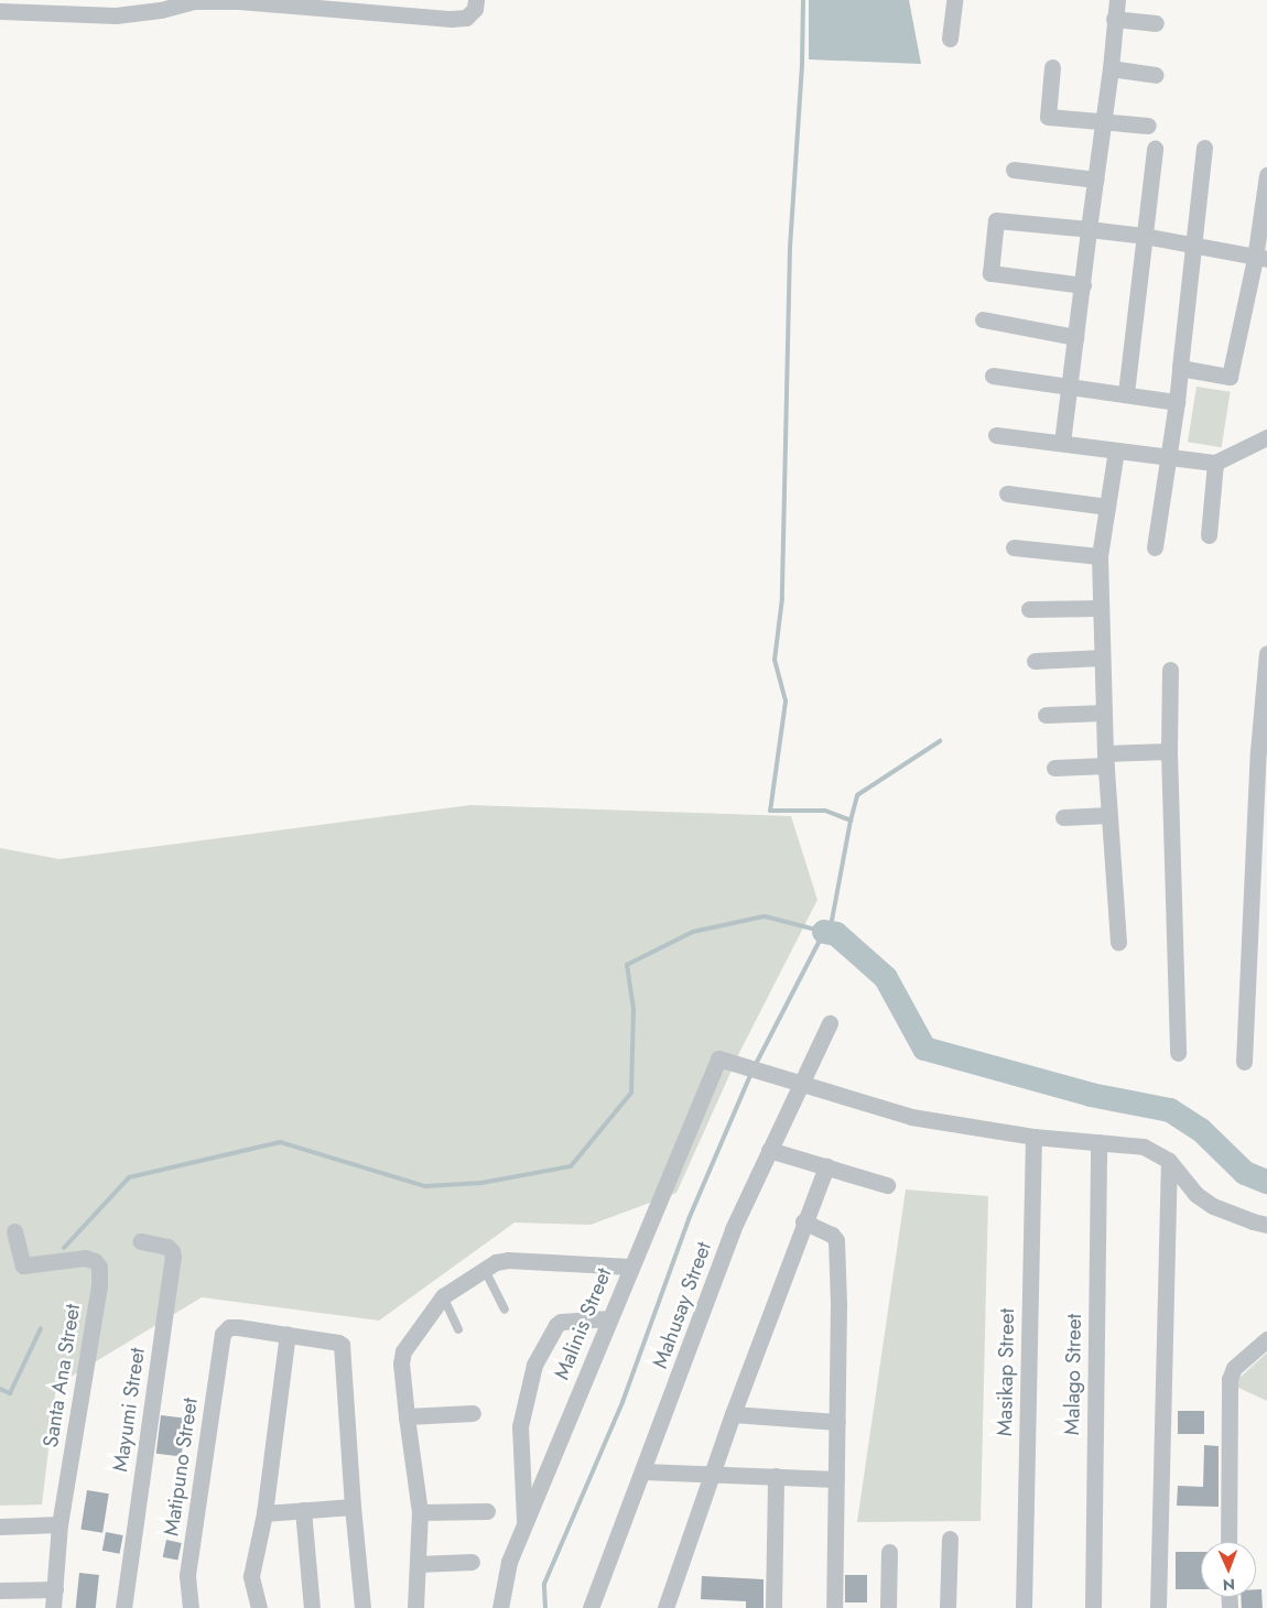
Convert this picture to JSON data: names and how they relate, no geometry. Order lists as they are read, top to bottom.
{
  "streets": {
    "street": [
      "Mahusay Street",
      "Malinis Street",
      "Masikap Street",
      "Malago Street",
      "Santa Ana Street",
      "Mayumi Street",
      "Matipuno Street"
    ]
  },
  "crossings": [
    ["Mahusay Street", "Malinis Street"]
  ],
  "north": "bottom"
}
